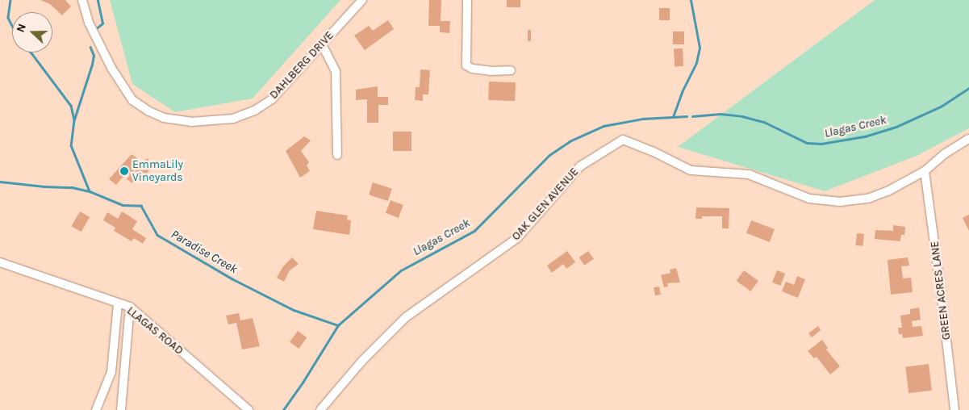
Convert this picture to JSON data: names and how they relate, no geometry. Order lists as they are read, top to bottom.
{
  "streets": {
    "street": [
      "DAHLBERG DRIVE",
      "OAK GLEN AVENUE",
      "GREEN ACRES LANE",
      "LLAGAS ROAD"
    ]
  },
  "crossings": [
    ["OAK GLEN AVENUE", "GREEN ACRES LANE"]
  ],
  "water": ["Llagas Creek", "Paradise Creek"],
  "places": ["EmmaLily Vineyards"],
  "north": "left"
}
